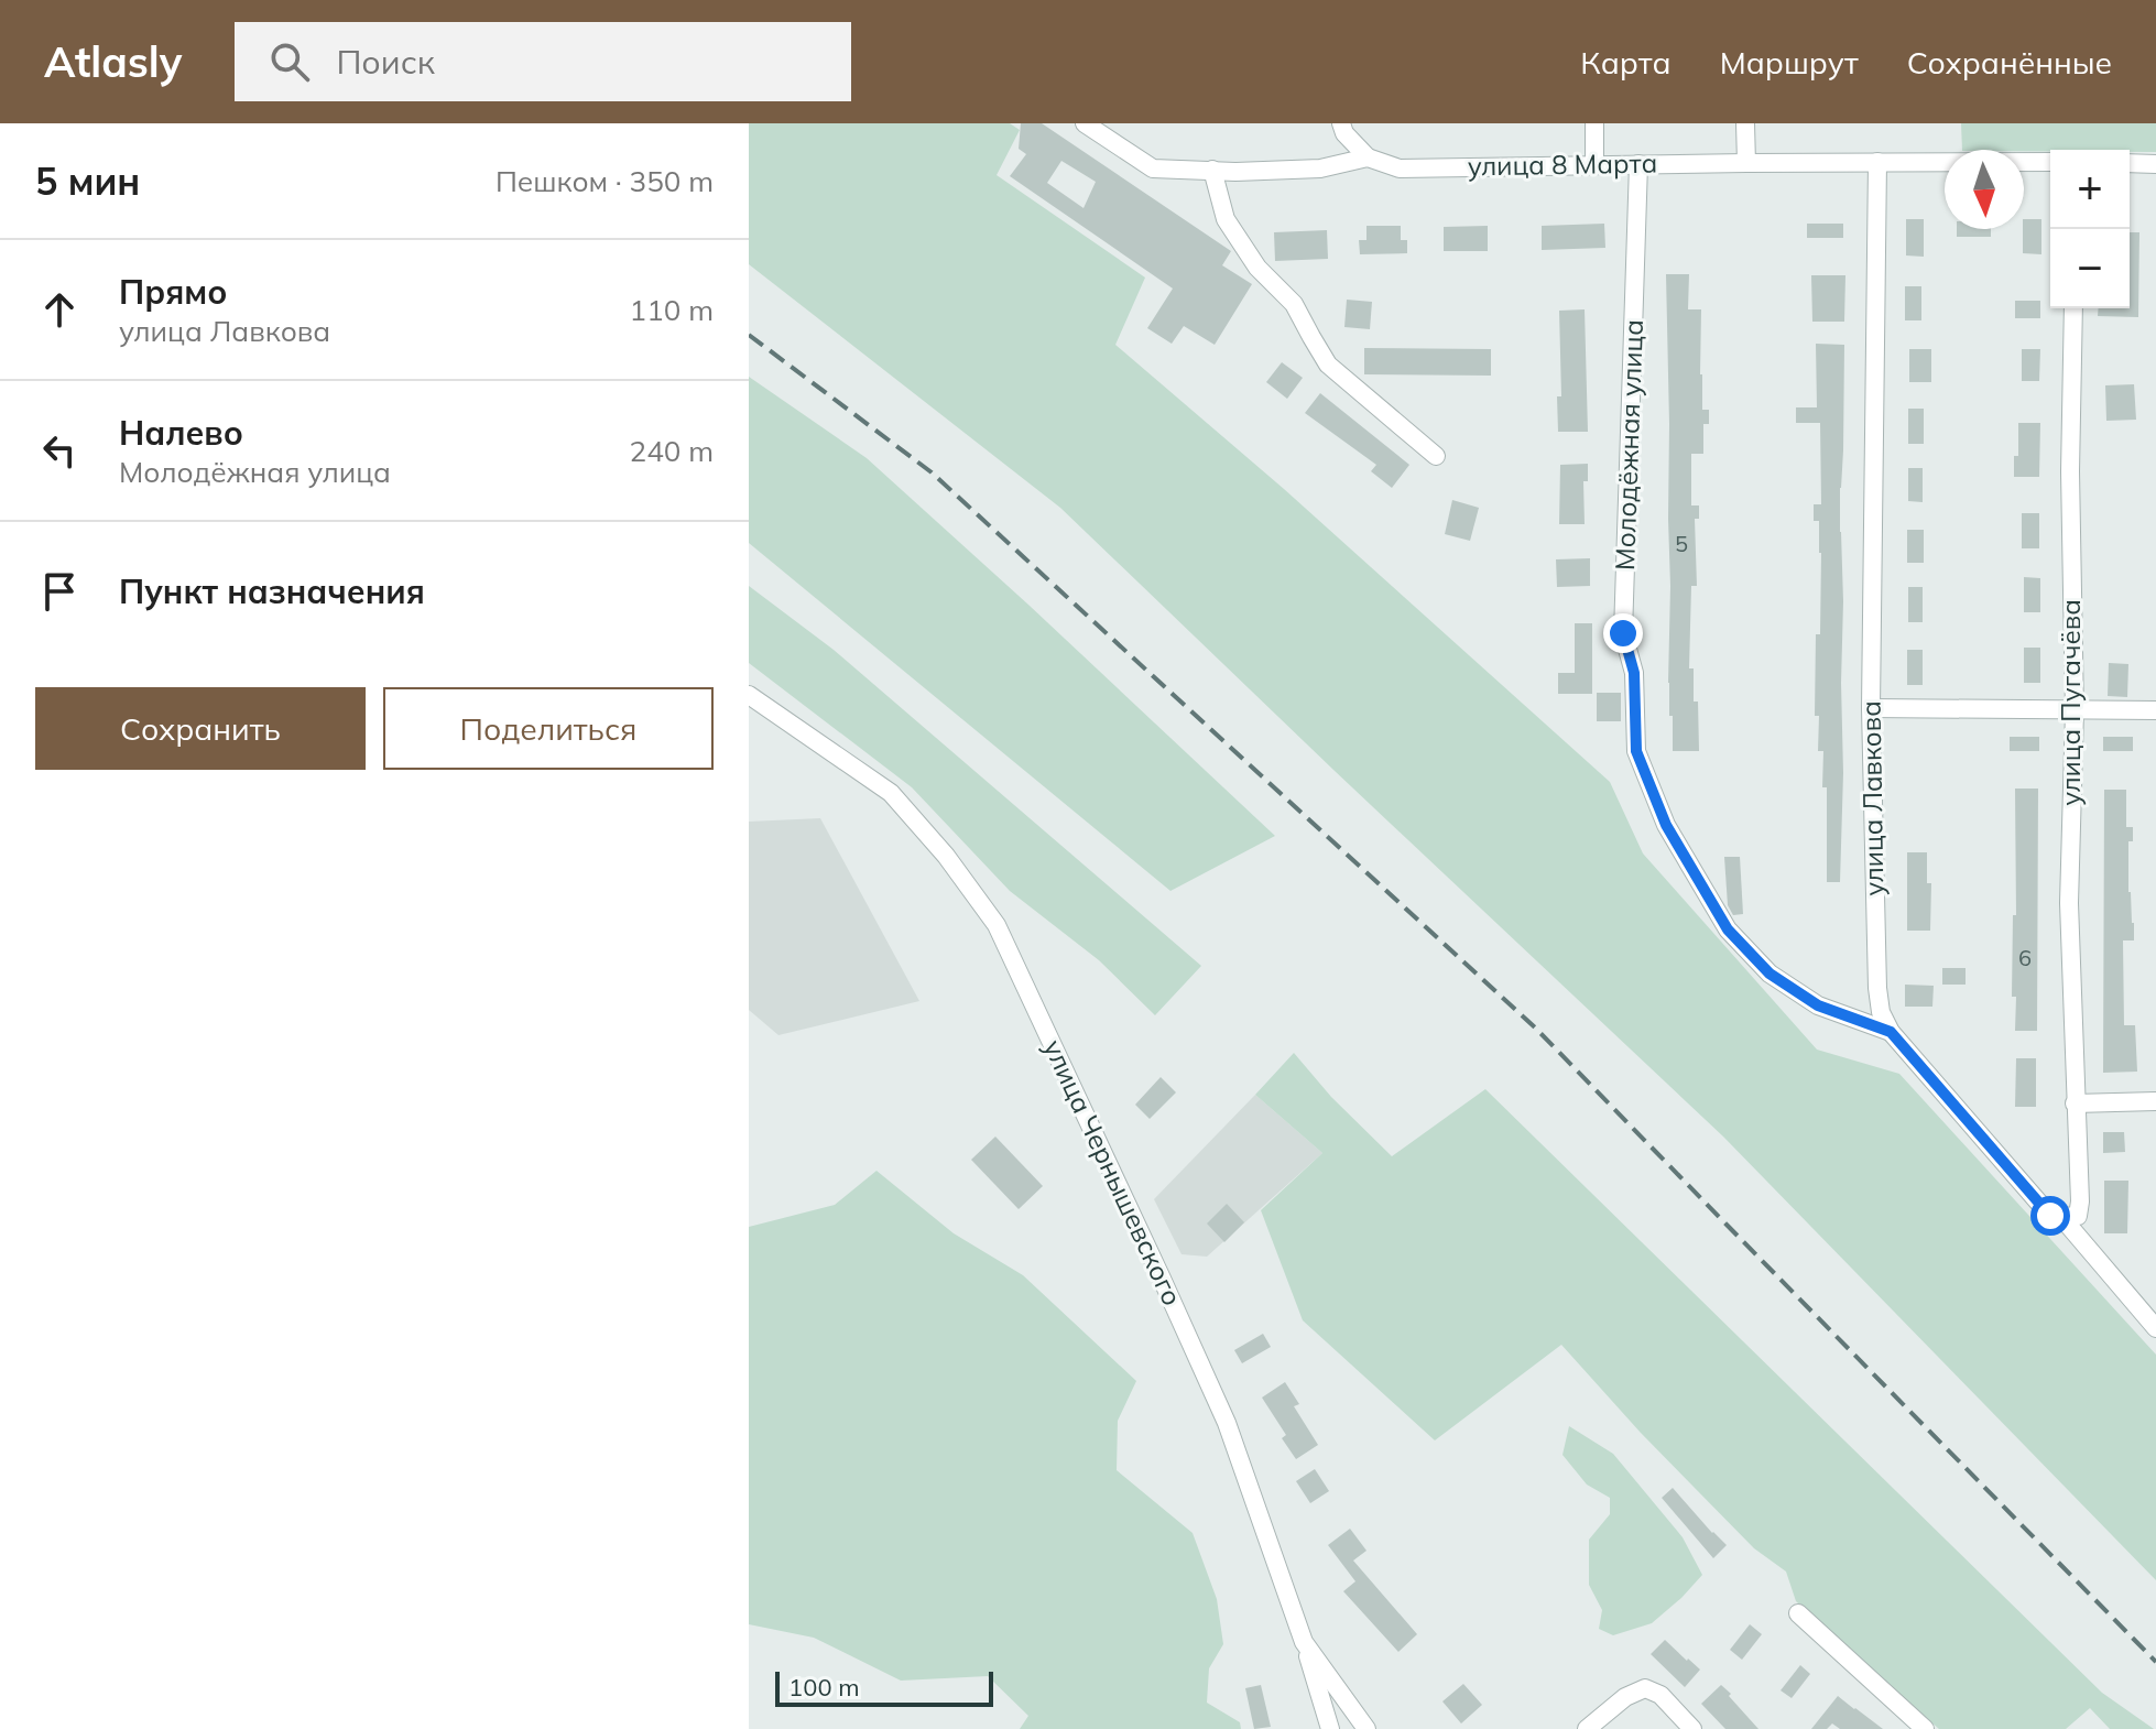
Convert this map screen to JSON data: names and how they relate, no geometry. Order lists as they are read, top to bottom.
{
  "streets": {
    "street": [
      "улица 8 Марта",
      "Молодёжная улица",
      "улица Пугачёва",
      "улица Лавкова",
      "улица Чернышевского"
    ]
  },
  "crossings": [
    ["улица 8 Марта", "Молодёжная улица"],
    ["улица 8 Марта", "улица Лавкова"],
    ["Молодёжная улица", "улица Лавкова"],
    ["улица Пугачёва", "улица Лавкова"]
  ],
  "house_numbers": ["5", "6"],
  "scale_bar": "100 m",
  "north": "bottom",
  "page": {
    "header": "Atlasly",
    "search": "Поиск",
    "nav": ["Карта", "Маршрут", "Сохранённые"],
    "heading": ["5 мин", "Пешком · 350 m"],
    "map_buttons": ["+", "−"],
    "list": [
      ["Прямо", "улица Лавкова", "110 m"],
      ["Налево", "Молодёжная улица", "240 m"],
      "Пункт назначения"
    ],
    "buttons": ["Сохранить", "Поделиться"],
    "scale": "100 m"
  }
}
